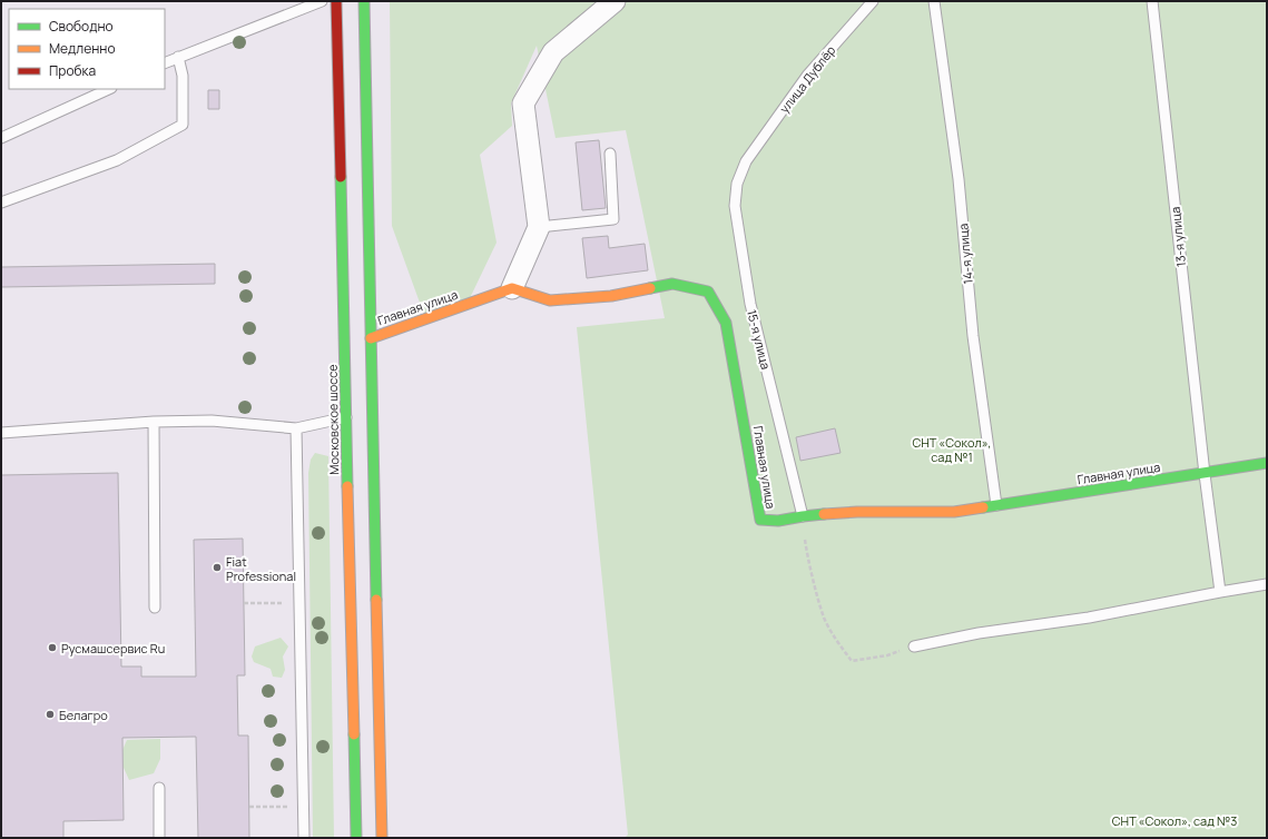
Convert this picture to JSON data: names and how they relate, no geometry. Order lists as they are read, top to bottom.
{
  "streets": {
    "main road": ["Главная улица", "Московское шоссе"],
    "lane": [
      "улица Дублёр",
      "13-я улица",
      "14-я улица",
      "15-я улица"
    ]
  },
  "crossings": [
    ["улица Дублёр", "15-я улица"],
    ["13-я улица", "Главная улица"],
    ["14-я улица", "Главная улица"],
    ["Главная улица", "15-я улица"]
  ],
  "parks": ["СНТ «Сокол», сад №1", "СНТ «Сокол», сад №3"],
  "places": ["Fiat Professional", "Русмашсервис Ru", "Белагро"],
  "legend": ["Свободно", "Медленно", "Пробка"]
}
